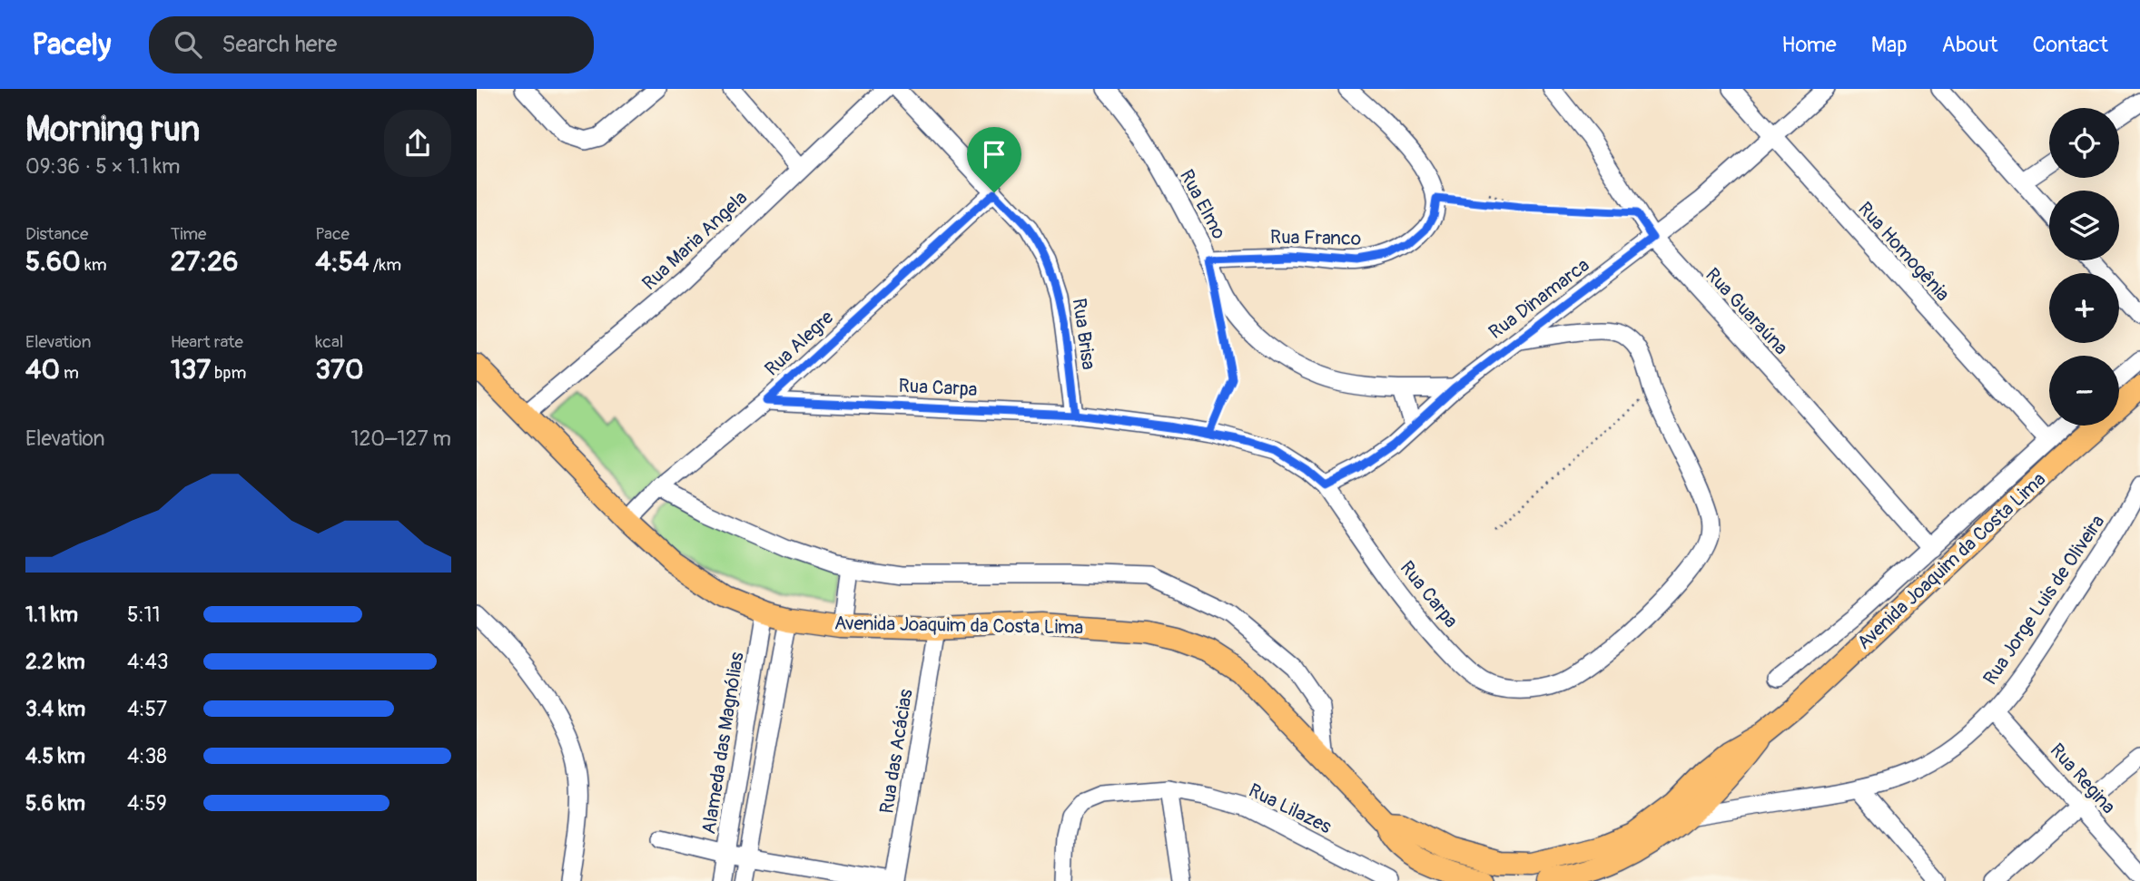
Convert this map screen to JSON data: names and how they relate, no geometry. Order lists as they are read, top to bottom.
{
  "streets": {
    "main road": ["Avenida Joaquim da Costa Lima"],
    "street": [
      "Rua Elmo",
      "Rua Franco",
      "Rua Maria Angela",
      "Rua Homogênia",
      "Rua Dinamarca",
      "Rua Guaraúna",
      "Rua Brisa",
      "Rua Alegre",
      "Rua Carpa",
      "Rua Jorge Luis de Oliveira",
      "Alameda das Magnólias",
      "Rua das Acácias",
      "Rua Regina",
      "Rua Lilazes"
    ]
  },
  "crossings": [
    ["Rua Elmo", "Rua Franco"],
    ["Rua Elmo", "Rua Dinamarca"],
    ["Rua Maria Angela", "Avenida Joaquim da Costa Lima"],
    ["Rua Homogênia", "Rua Dinamarca"],
    ["Rua Dinamarca", "Rua Guaraúna"],
    ["Rua Dinamarca", "Rua Carpa"],
    ["Rua Brisa", "Rua Alegre"],
    ["Rua Brisa", "Rua Carpa"],
    ["Rua Alegre", "Rua Carpa"],
    ["Rua Alegre", "Avenida Joaquim da Costa Lima"],
    ["Avenida Joaquim da Costa Lima", "Rua Jorge Luis de Oliveira"],
    ["Avenida Joaquim da Costa Lima", "Alameda das Magnólias"],
    ["Avenida Joaquim da Costa Lima", "Rua das Acácias"],
    ["Rua Jorge Luis de Oliveira", "Rua Regina"]
  ],
  "page": {
    "header": "Pacely",
    "search": "Search here",
    "nav": [
      "Home",
      "Map",
      "About",
      "Contact"
    ],
    "heading": ["Morning run", "09:36 · 5 × 1.1 km"],
    "map_buttons": ["+", "−"],
    "stats": [
      ["Distance", "5.60 km"],
      ["Time", "27:26"],
      ["Pace", "4:54 /km"],
      ["Elevation", "40 m"],
      ["Heart rate", "137 bpm"],
      ["kcal", "370"]
    ],
    "chart": ["Elevation", "120–127 m"],
    "list": [
      {
        "name": "1.1 km",
        "note": "5:11"
      },
      {
        "name": "2.2 km",
        "note": "4:43"
      },
      {
        "name": "3.4 km",
        "note": "4:57"
      },
      {
        "name": "4.5 km",
        "note": "4:38"
      },
      {
        "name": "5.6 km",
        "note": "4:59"
      }
    ]
  }
}
